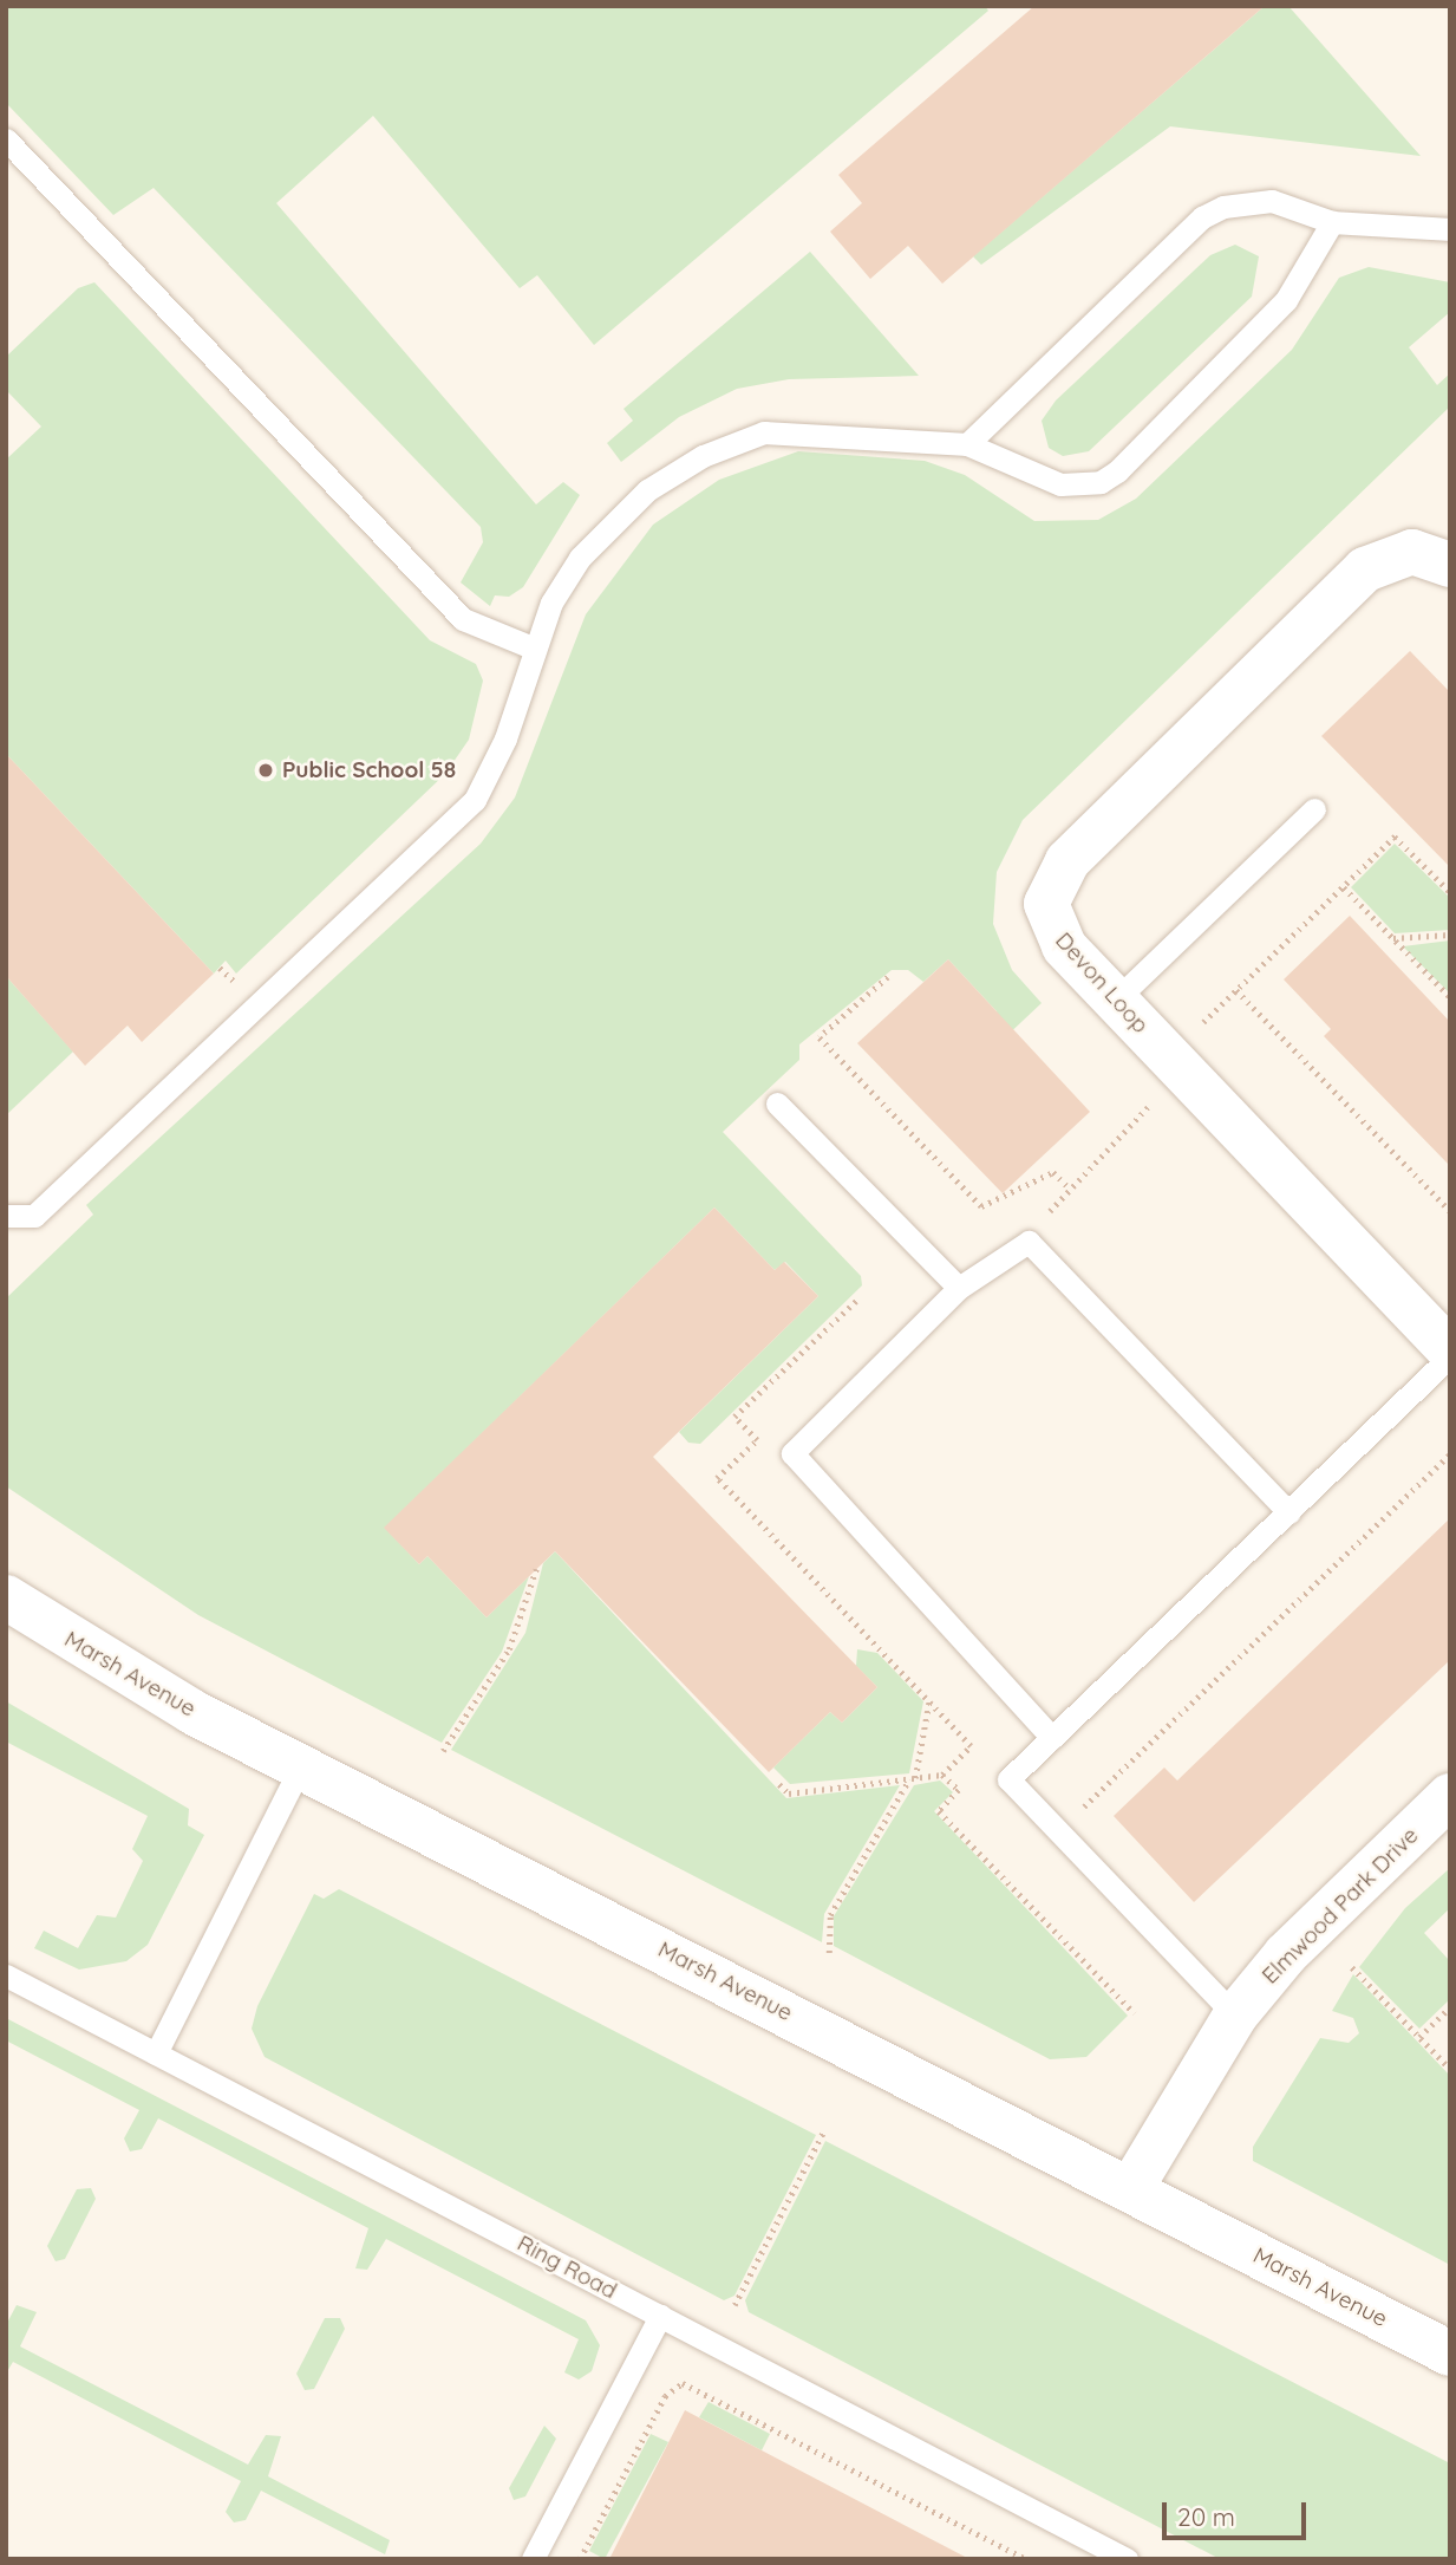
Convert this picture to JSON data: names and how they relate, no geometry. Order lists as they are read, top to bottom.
{
  "streets": {
    "street": ["Devon Loop", "Marsh Avenue", "Elmwood Park Drive"],
    "lane": ["Ring Road"]
  },
  "crossings": [
    ["Marsh Avenue", "Elmwood Park Drive"]
  ],
  "places": ["Public School 58"],
  "scale_bar": "20 m"
}
